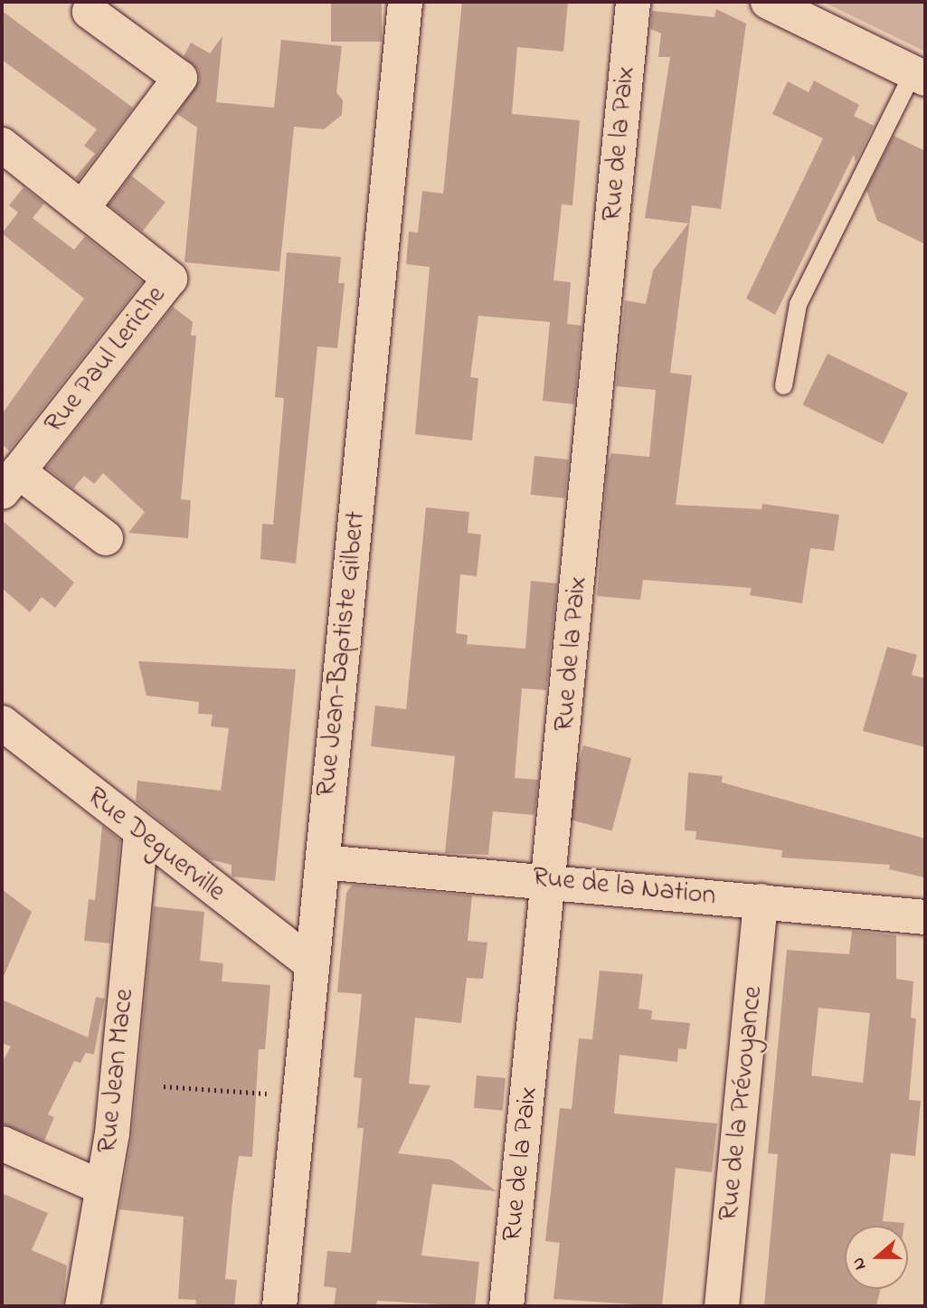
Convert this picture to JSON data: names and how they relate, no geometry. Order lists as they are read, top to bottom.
{
  "streets": {
    "street": [
      "Rue de la Paix",
      "Rue Paul Leriche",
      "Rue Jean-Baptiste Gilbert",
      "Rue Deguerville",
      "Rue de la Nation",
      "Rue Jean Mace",
      "Rue de la Prévoyance"
    ]
  },
  "crossings": [
    ["Rue de la Paix", "Rue de la Nation"],
    ["Rue Jean-Baptiste Gilbert", "Rue Deguerville"],
    ["Rue Jean-Baptiste Gilbert", "Rue de la Nation"],
    ["Rue Deguerville", "Rue Jean Mace"],
    ["Rue de la Nation", "Rue de la Prévoyance"]
  ],
  "north": "left"
}
